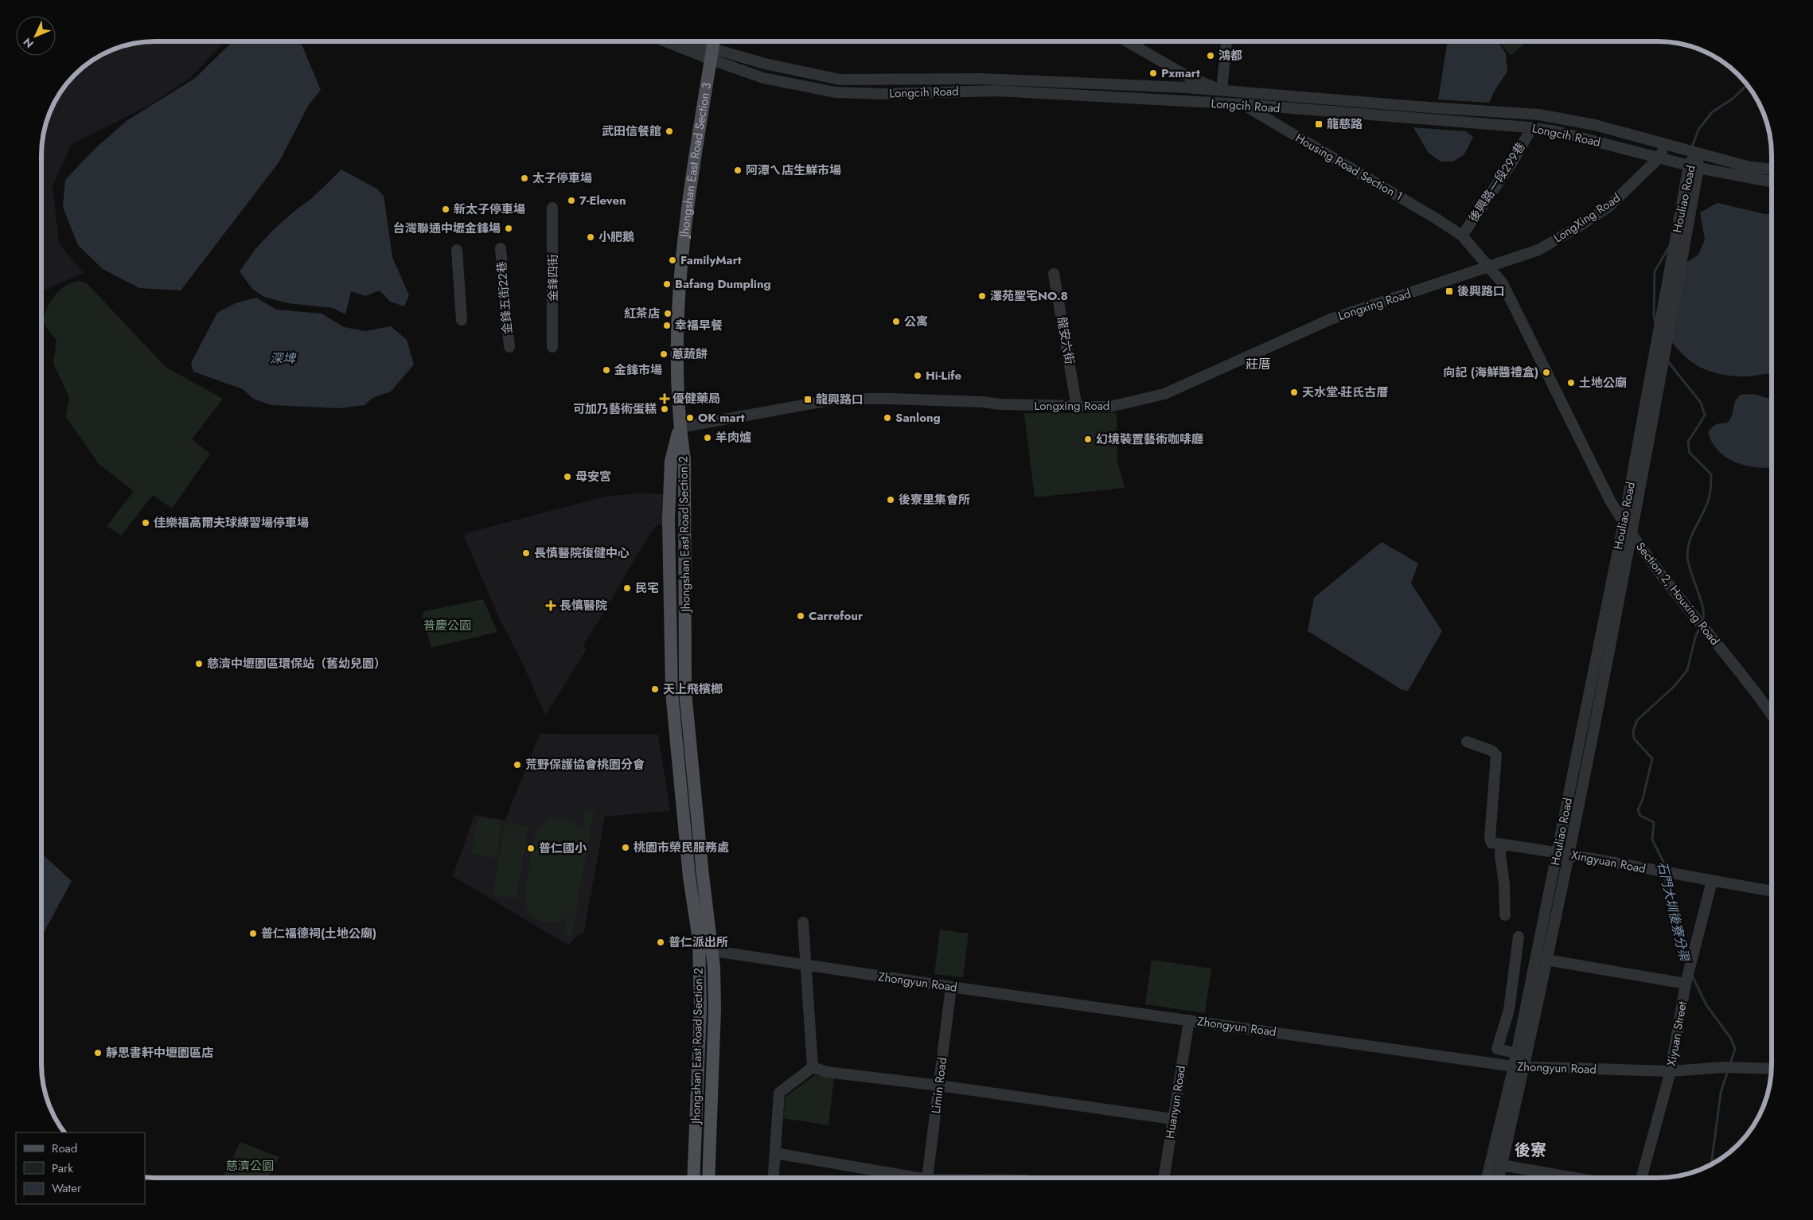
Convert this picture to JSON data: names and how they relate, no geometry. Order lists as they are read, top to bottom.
{
  "streets": {
    "main road": ["Jhongshan East Road Section 3", "Jhongshan East Road Section 2"],
    "street": [
      "Longcih Road",
      "Housing Road Section 1",
      "後興路一段299巷",
      "Houliao Road",
      "LongXing Road",
      "金鋒四街",
      "金鋒五街22巷",
      "Longxing Road",
      "龍安六街",
      "Section 2, Houxing Road",
      "Xingyuan Road",
      "Zhongyun Road",
      "Xiyuan Street",
      "Limin Road",
      "Huanyun Road"
    ]
  },
  "crossings": [
    ["Longcih Road", "Jhongshan East Road Section 3"],
    ["Longcih Road", "Housing Road Section 1"],
    ["Longcih Road", "後興路一段299巷"],
    ["Longcih Road", "Houliao Road"],
    ["Longcih Road", "LongXing Road"],
    ["Jhongshan East Road Section 3", "Longxing Road"],
    ["Jhongshan East Road Section 3", "Jhongshan East Road Section 2"],
    ["Housing Road Section 1", "後興路一段299巷"],
    ["Housing Road Section 1", "LongXing Road"],
    ["Housing Road Section 1", "Longxing Road"],
    ["Housing Road Section 1", "Section 2, Houxing Road"],
    ["Houliao Road", "Section 2, Houxing Road"],
    ["Houliao Road", "Xingyuan Road"],
    ["Houliao Road", "Zhongyun Road"],
    ["LongXing Road", "Longxing Road"],
    ["Longxing Road", "龍安六街"],
    ["Longxing Road", "Jhongshan East Road Section 2"],
    ["Jhongshan East Road Section 2", "Zhongyun Road"],
    ["Xingyuan Road", "Xiyuan Street"],
    ["Zhongyun Road", "Xiyuan Street"],
    ["Zhongyun Road", "Limin Road"],
    ["Zhongyun Road", "Huanyun Road"]
  ],
  "districts": ["莊厝", "後寮"],
  "water": ["深埤", "石門大圳後寮分渠"],
  "parks": ["普慶公園", "慈濟公園"],
  "places": {
    "other": [
      "鴻都",
      "Pxmart",
      "武田信餐館",
      "阿潭ㄟ店生鮮市場",
      "太子停車場",
      "7-Eleven",
      "新太子停車場",
      "台灣聯通中壢金鋒場",
      "小肥鵝",
      "FamilyMart",
      "Bafang Dumpling",
      "澤苑聖宅NO.8",
      "紅茶店",
      "公寓",
      "幸福早餐",
      "蔥蔬餅",
      "金鋒市場",
      "向記 (海鮮醬禮盒)",
      "Hi-Life",
      "土地公廟",
      "天水堂-莊氏古厝",
      "可加乃藝術蛋糕",
      "OK mart",
      "Sanlong",
      "羊肉爐",
      "幻境裝置藝術咖啡廳",
      "母安宮",
      "後寮里集會所",
      "佳樂福高爾夫球練習場停車場",
      "長慎醫院復健中心",
      "民宅",
      "Carrefour",
      "慈濟中壢園區環保站（舊幼兒園）",
      "天上飛檳榔",
      "荒野保護協會桃園分會",
      "桃園市榮民服務處",
      "普仁國小",
      "普仁福德祠(土地公廟)",
      "普仁派出所",
      "靜思書軒中壢園區店"
    ],
    "transit": ["龍慈路", "後興路口", "龍興路口"],
    "health": ["優健藥局", "長慎醫院"]
  },
  "legend": ["Road", "Park", "Water"],
  "north": "bottom left"
}
